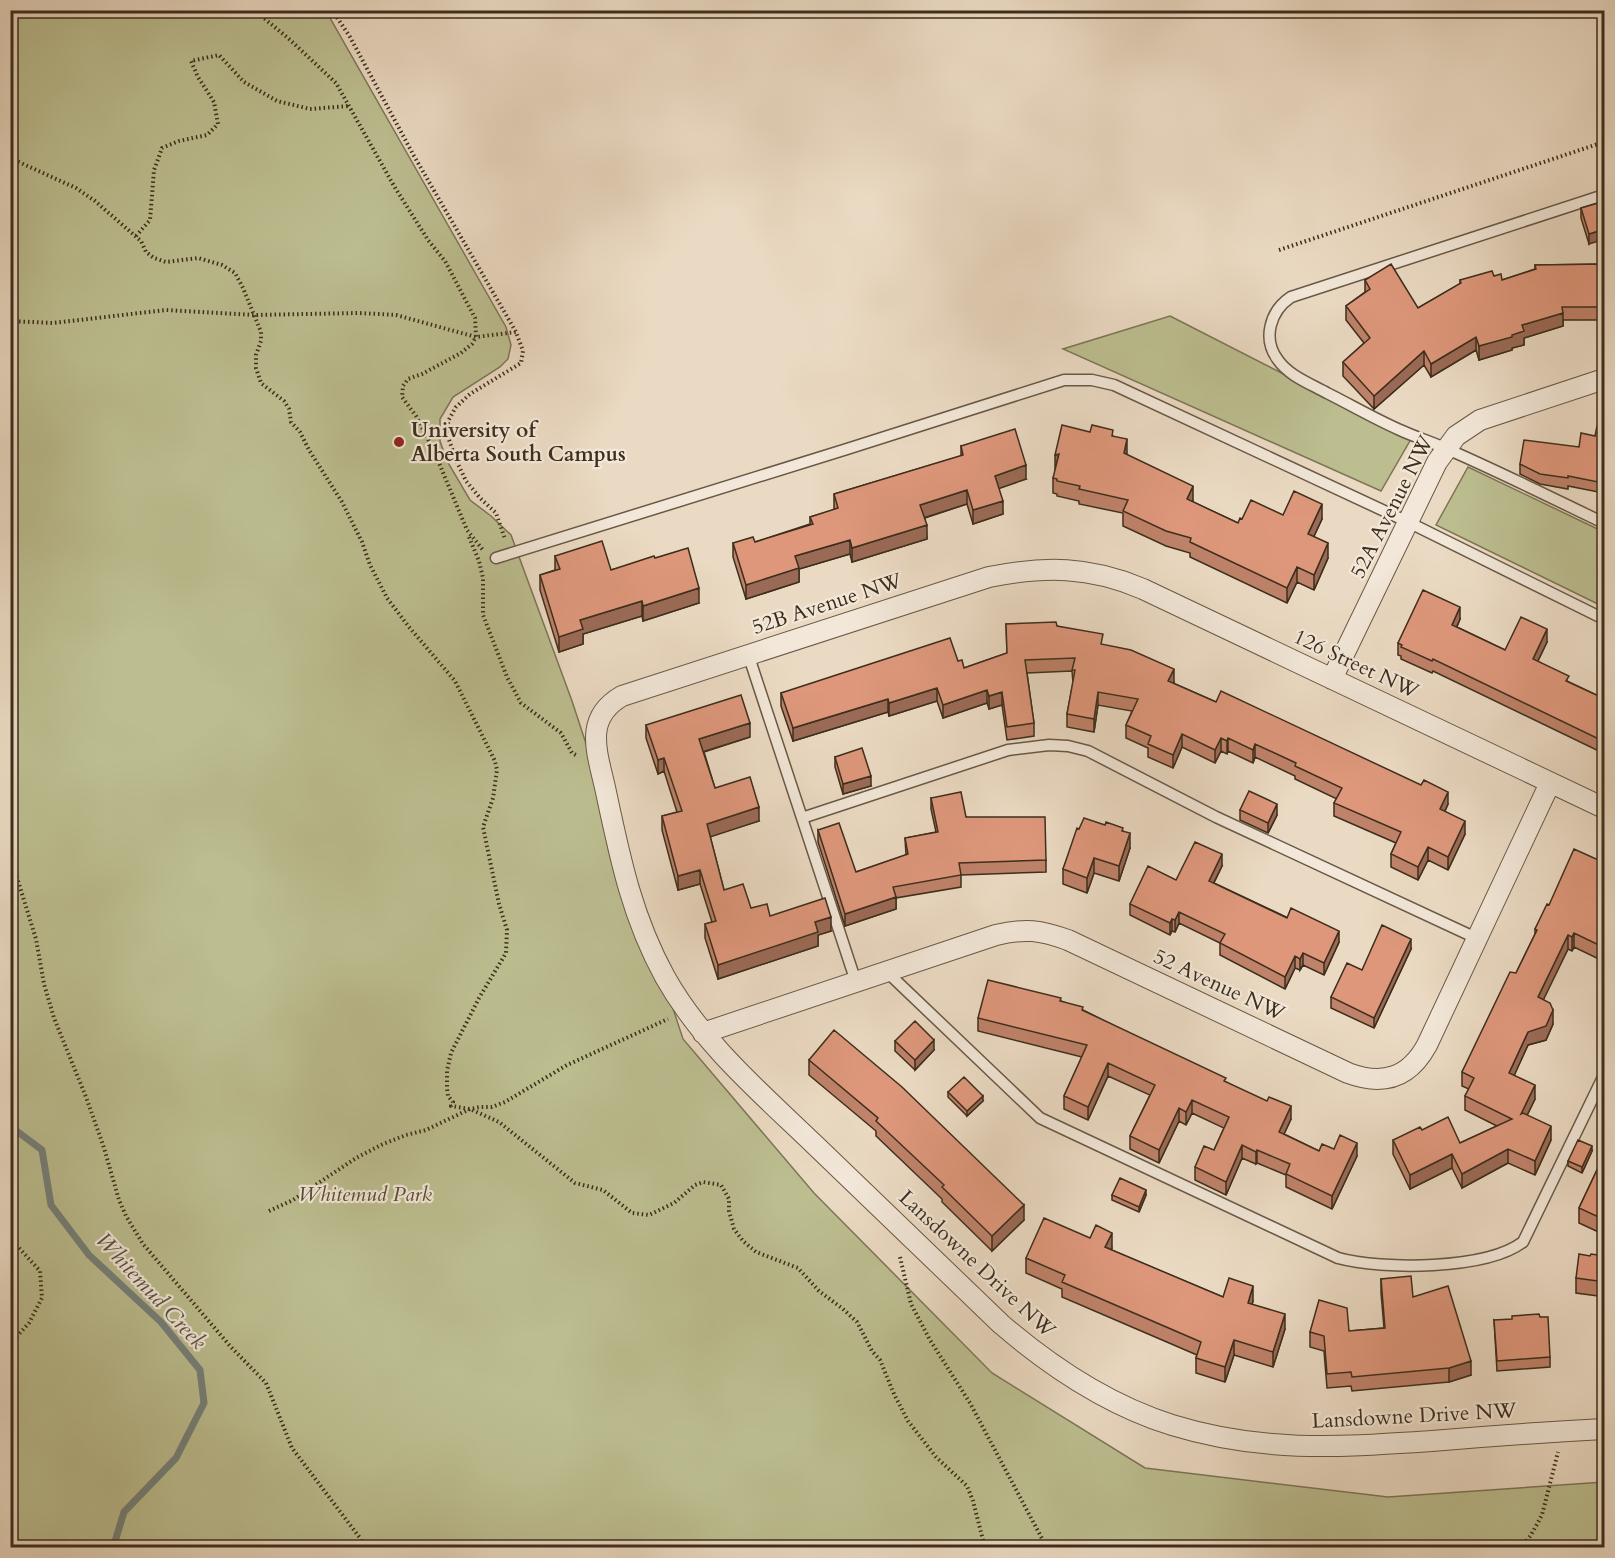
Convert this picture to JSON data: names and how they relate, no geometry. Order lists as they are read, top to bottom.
{
  "streets": {
    "street": [
      "52A Avenue NW",
      "52B Avenue NW",
      "126 Street NW",
      "52 Avenue NW",
      "Lansdowne Drive NW"
    ]
  },
  "crossings": [
    ["52A Avenue NW", "126 Street NW"],
    ["52B Avenue NW", "126 Street NW"],
    ["52B Avenue NW", "Lansdowne Drive NW"],
    ["126 Street NW", "52 Avenue NW"],
    ["52 Avenue NW", "Lansdowne Drive NW"]
  ],
  "water": ["Whitemud Creek"],
  "parks": ["Whitemud Park"],
  "places": ["University of Alberta South Campus"]
}
